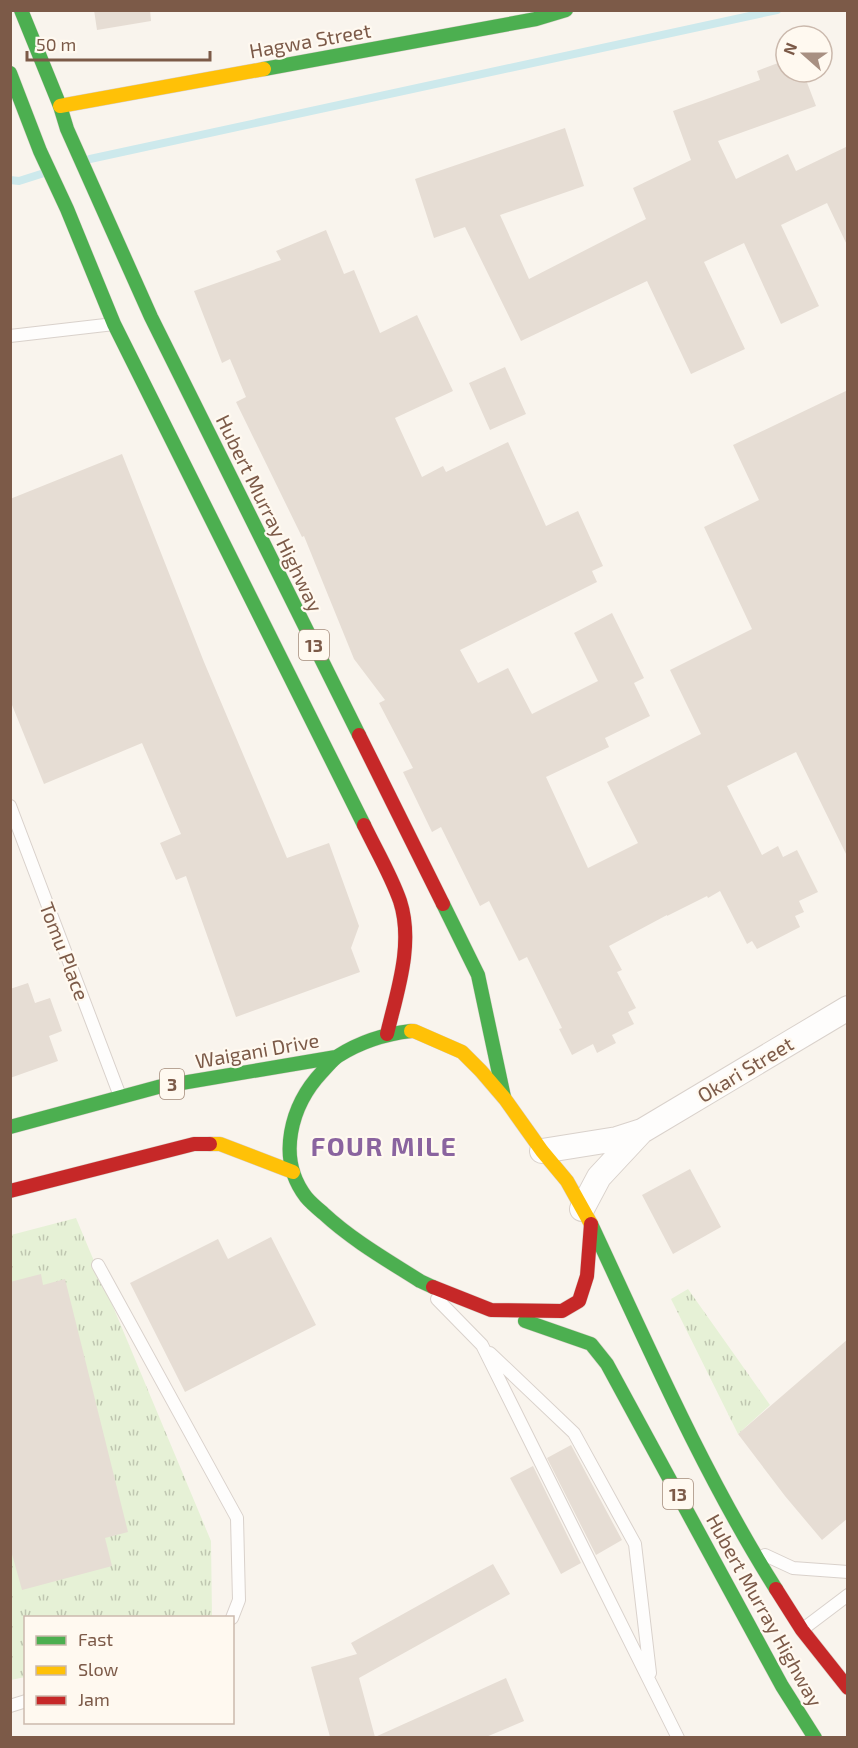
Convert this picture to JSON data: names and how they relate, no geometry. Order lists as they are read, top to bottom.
{
  "streets": {
    "main road": [
      "Hagwa Street",
      "Hubert Murray Highway",
      "13",
      "Waigani Drive",
      "3"
    ],
    "street": ["Okari Street"],
    "lane": ["Tomu Place"]
  },
  "crossings": [
    ["Hagwa Street", "Hubert Murray Highway"],
    ["Hubert Murray Highway", "13"],
    ["Hubert Murray Highway", "Okari Street"],
    ["13", "Waigani Drive"],
    ["13", "Okari Street"],
    ["Tomu Place", "Waigani Drive"]
  ],
  "districts": ["FOUR MILE"],
  "legend": ["Fast", "Slow", "Jam"],
  "scale_bar": "50 m",
  "north": "left"
}
